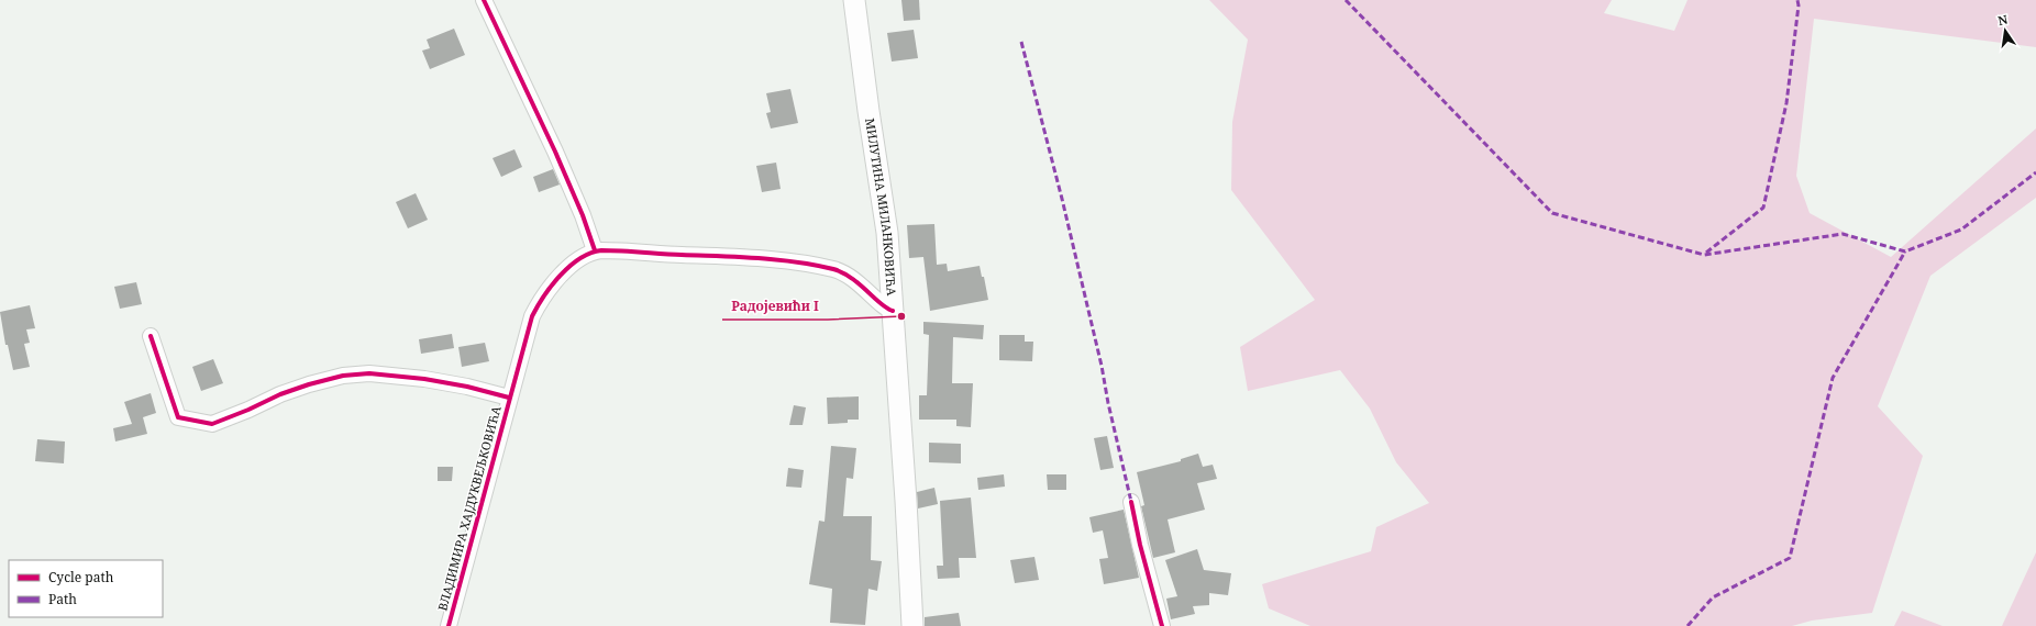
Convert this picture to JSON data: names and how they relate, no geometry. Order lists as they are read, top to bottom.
{
  "streets": {
    "main road": ["МИЛУТИНА МИЛАНКОВИЋА"],
    "street": ["ВЛАДИМИРА ХАЈДУКВЕЉКОВИЋА"]
  },
  "places": ["Радојевићи I"],
  "legend": ["Cycle path", "Path"],
  "north": "top"
}
